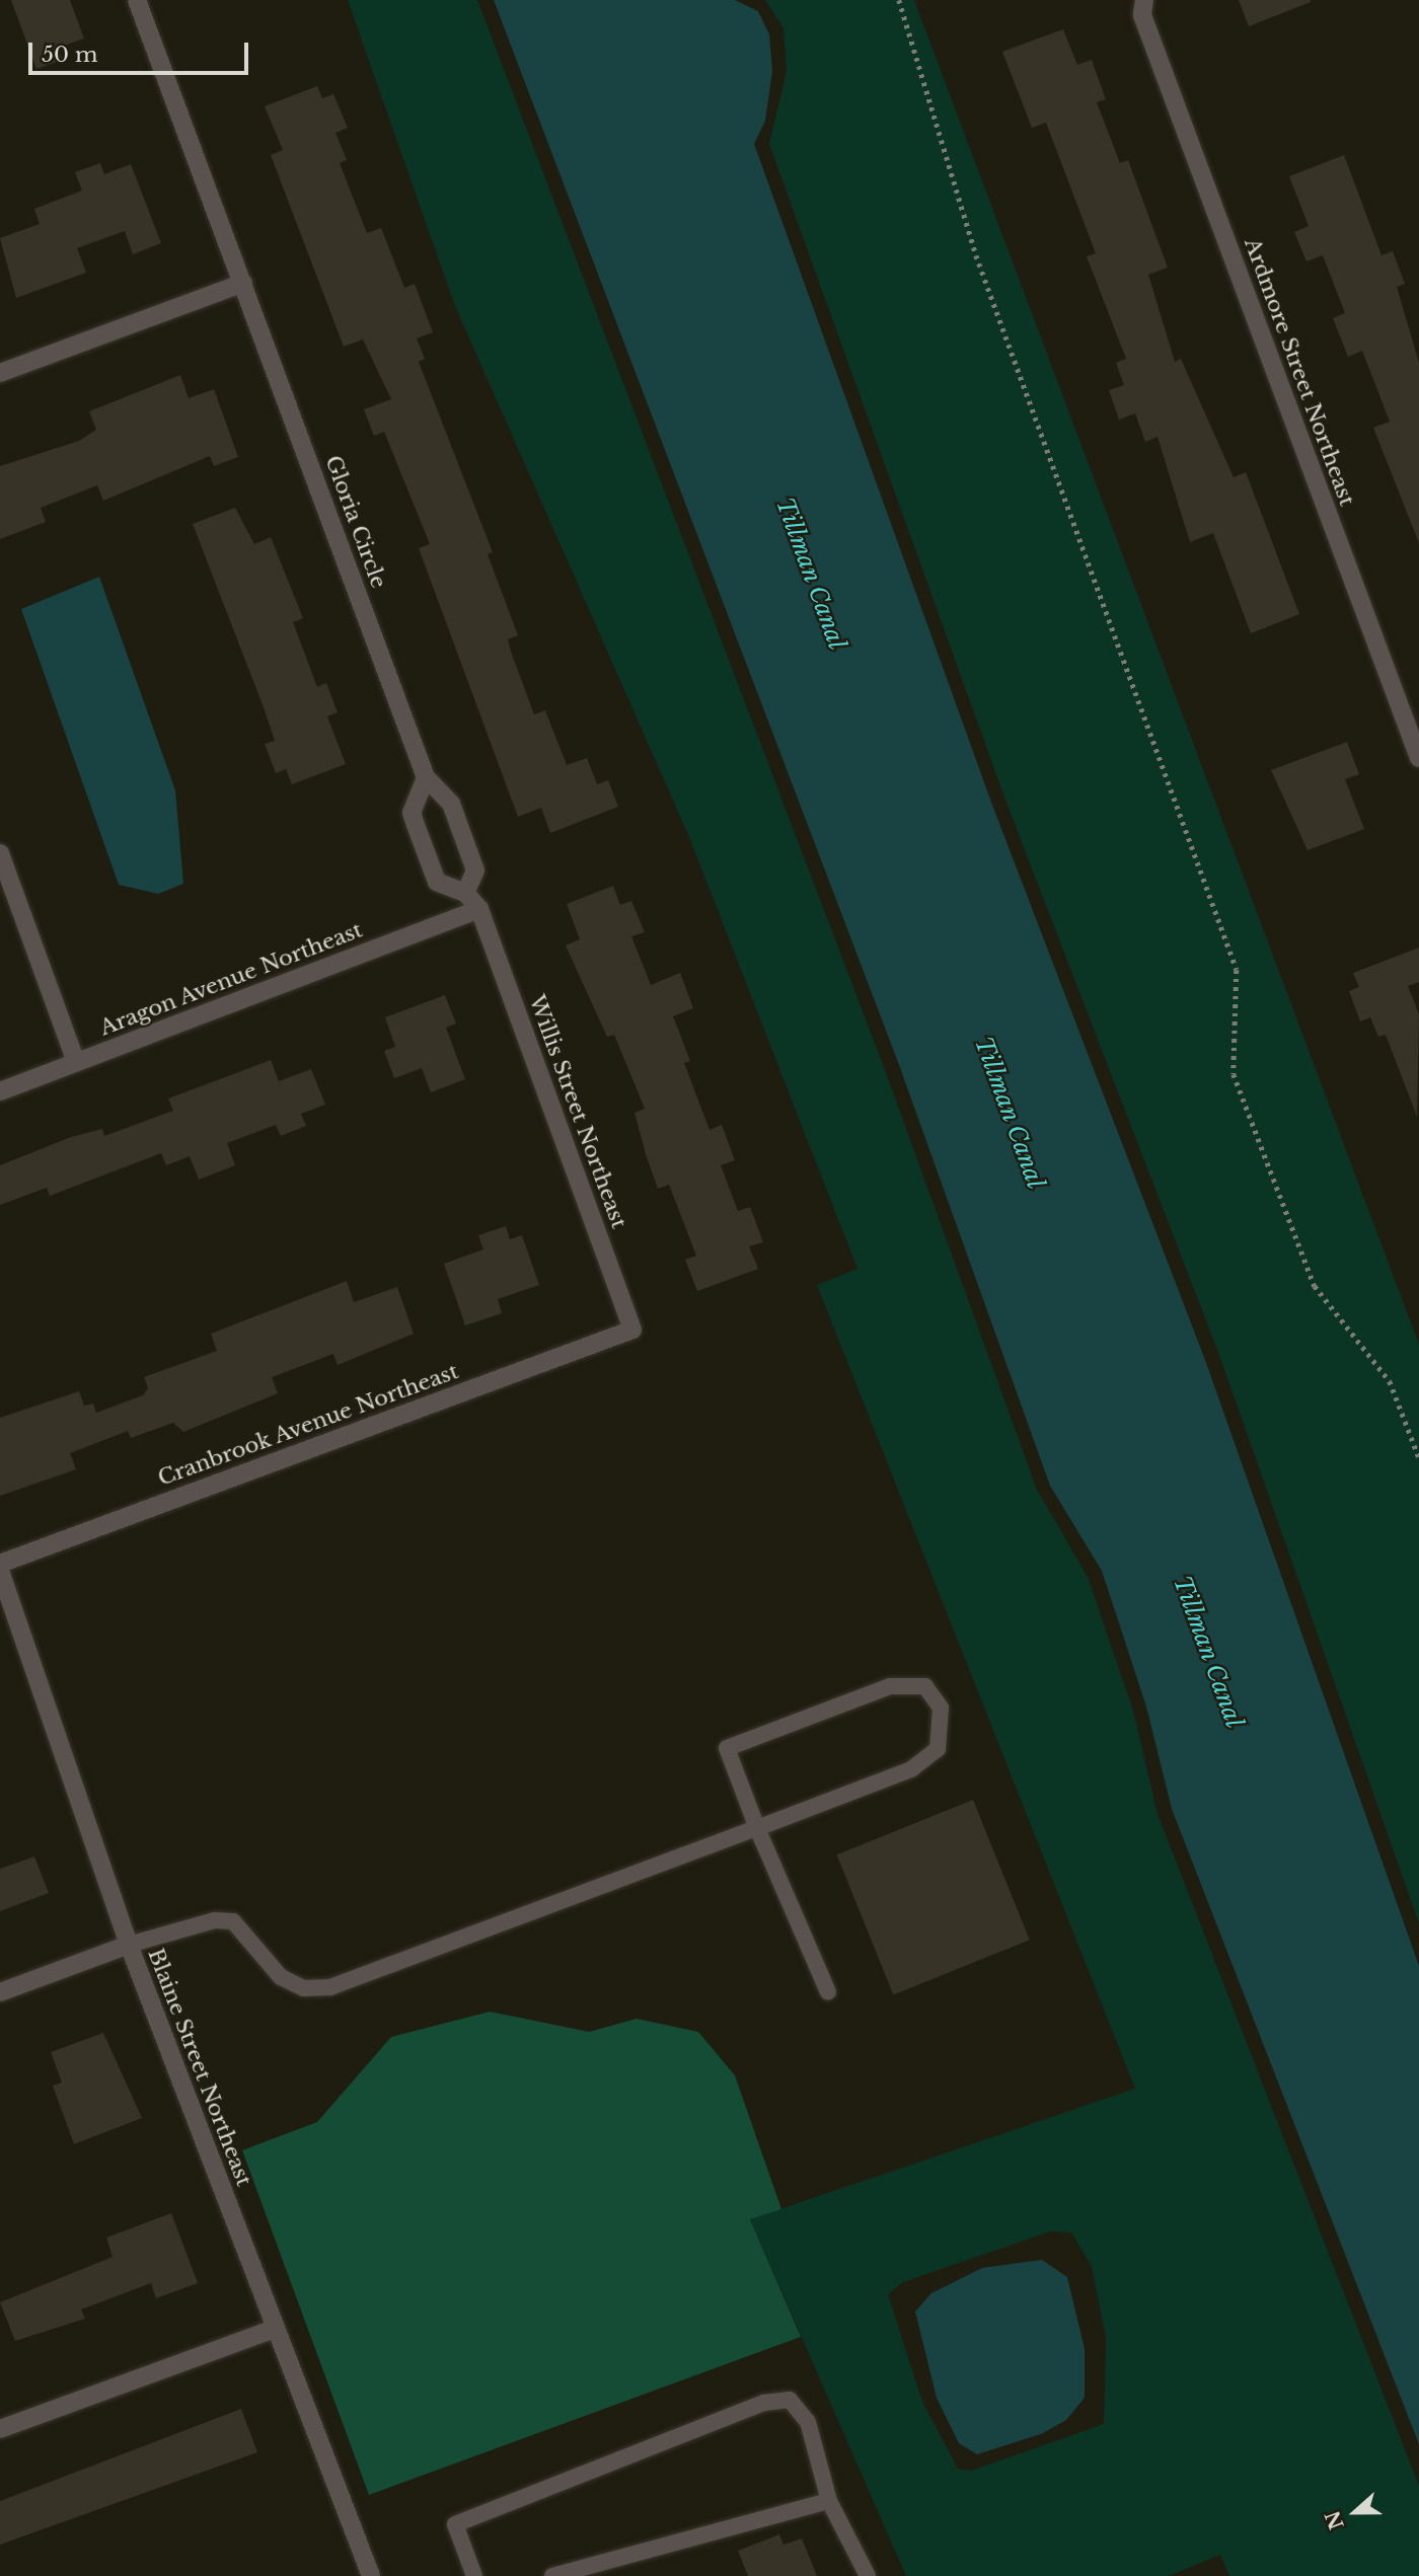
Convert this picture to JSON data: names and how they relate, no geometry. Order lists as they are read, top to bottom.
{
  "streets": {
    "street": [
      "Ardmore Street Northeast",
      "Gloria Circle",
      "Aragon Avenue Northeast",
      "Willis Street Northeast",
      "Cranbrook Avenue Northeast",
      "Blaine Street Northeast"
    ]
  },
  "crossings": [
    ["Aragon Avenue Northeast", "Willis Street Northeast"],
    ["Willis Street Northeast", "Cranbrook Avenue Northeast"]
  ],
  "water": ["Tillman Canal"],
  "scale_bar": "50 m",
  "north": "left"
}
